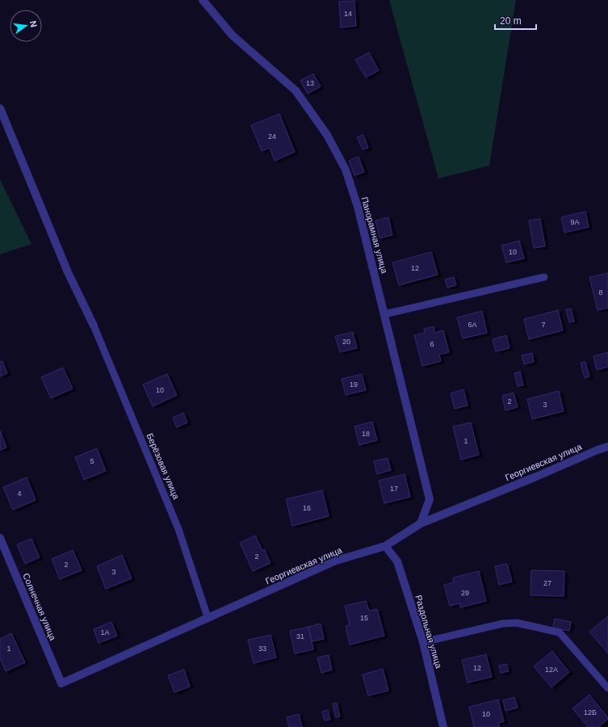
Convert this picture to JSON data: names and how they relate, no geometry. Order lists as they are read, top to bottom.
{
  "streets": {
    "street": [
      "Панорамная улица",
      "Георгиевская улица",
      "Солнечная улица",
      "Раздольная улица"
    ],
    "lane": ["Берёзовая улица"]
  },
  "crossings": [
    ["Панорамная улица", "Георгиевская улица"],
    ["Георгиевская улица", "Берёзовая улица"],
    ["Георгиевская улица", "Солнечная улица"],
    ["Георгиевская улица", "Раздольная улица"]
  ],
  "house_numbers": [
    "14",
    "13",
    "24",
    "9А",
    "10",
    "12",
    "8",
    "6А",
    "7",
    "20",
    "6",
    "19",
    "10",
    "2",
    "3",
    "18",
    "1",
    "5",
    "17",
    "4",
    "16",
    "2",
    "2",
    "3",
    "27",
    "29",
    "15",
    "1А",
    "31",
    "1",
    "33",
    "12",
    "12А",
    "12Б",
    "10"
  ],
  "scale_bar": "20 m",
  "north": "right"
}
